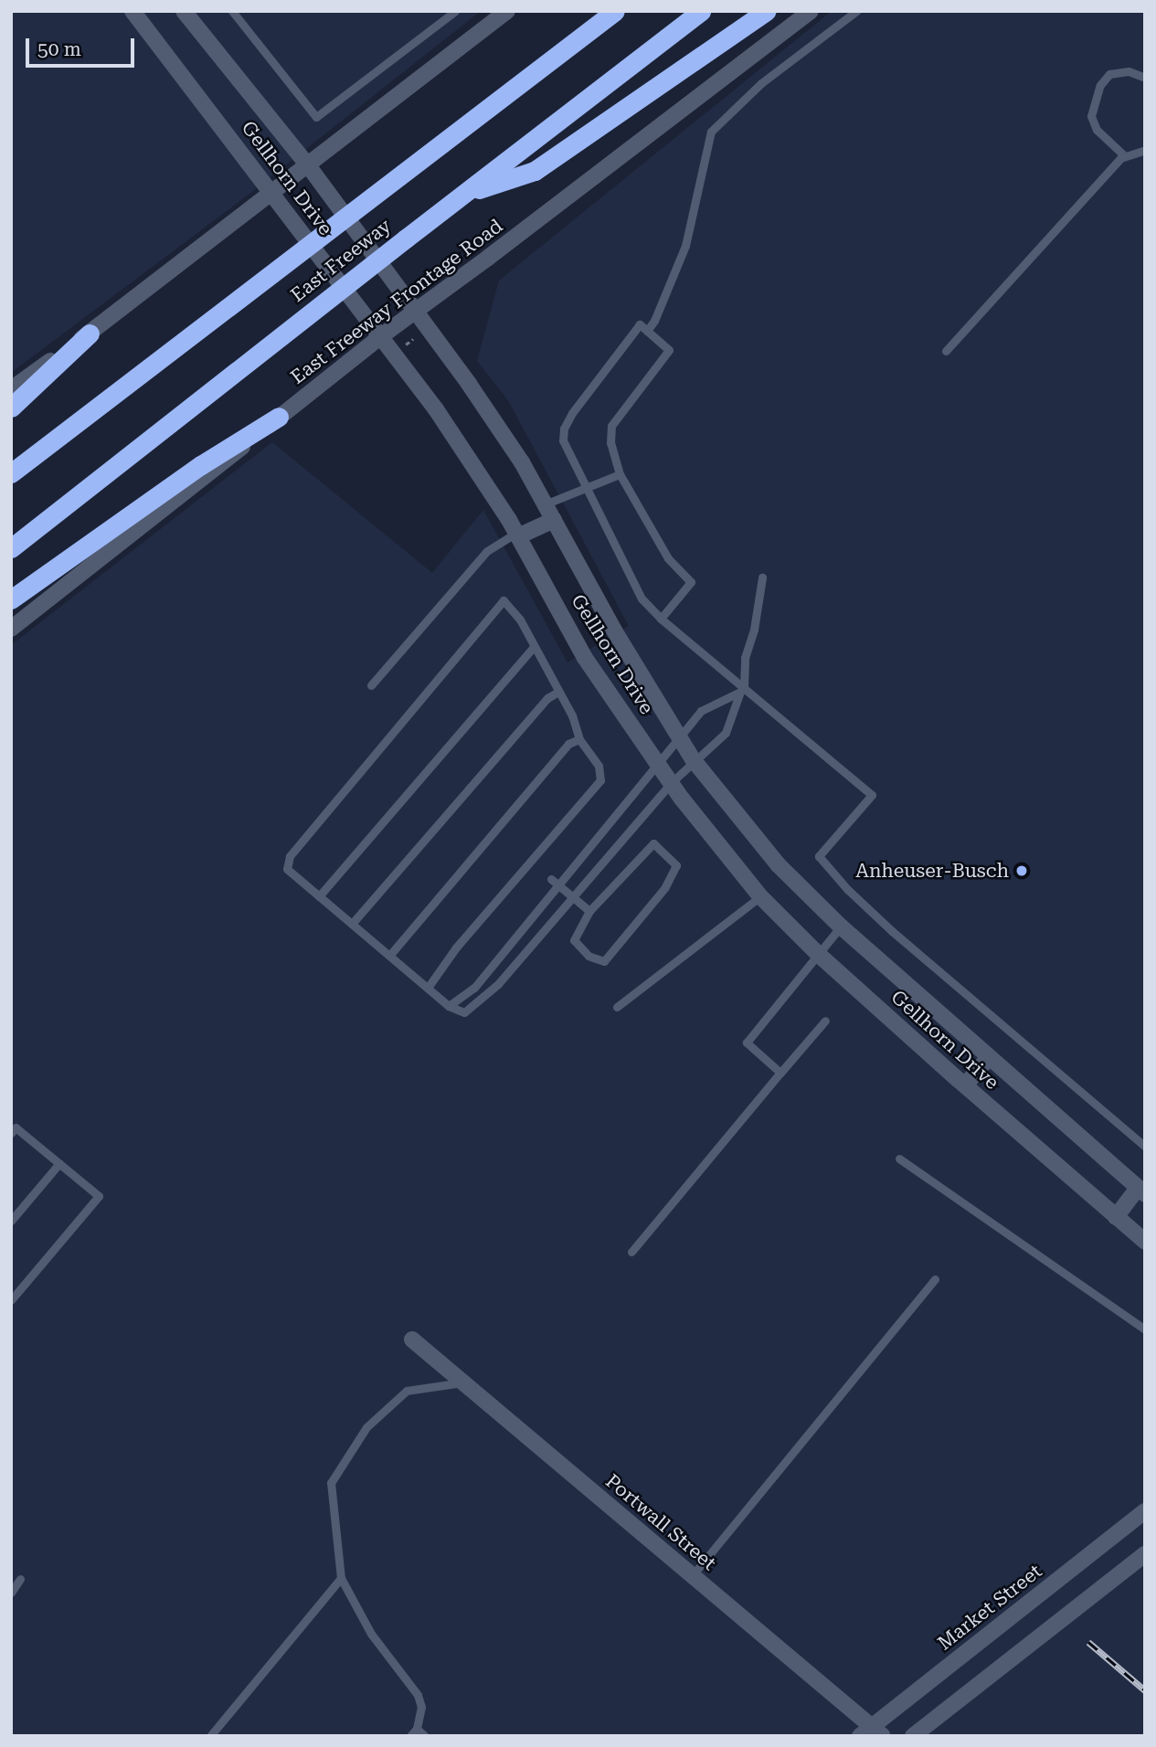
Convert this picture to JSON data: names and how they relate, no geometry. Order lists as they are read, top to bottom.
{
  "streets": {
    "highway": ["East Freeway"],
    "main road": [
      "Gellhorn Drive",
      "East Freeway Frontage Road",
      "Portwall Street",
      "Market Street"
    ]
  },
  "crossings": [
    ["Gellhorn Drive", "East Freeway Frontage Road"],
    ["Portwall Street", "Market Street"]
  ],
  "places": ["Anheuser-Busch"],
  "scale_bar": "50 m"
}
